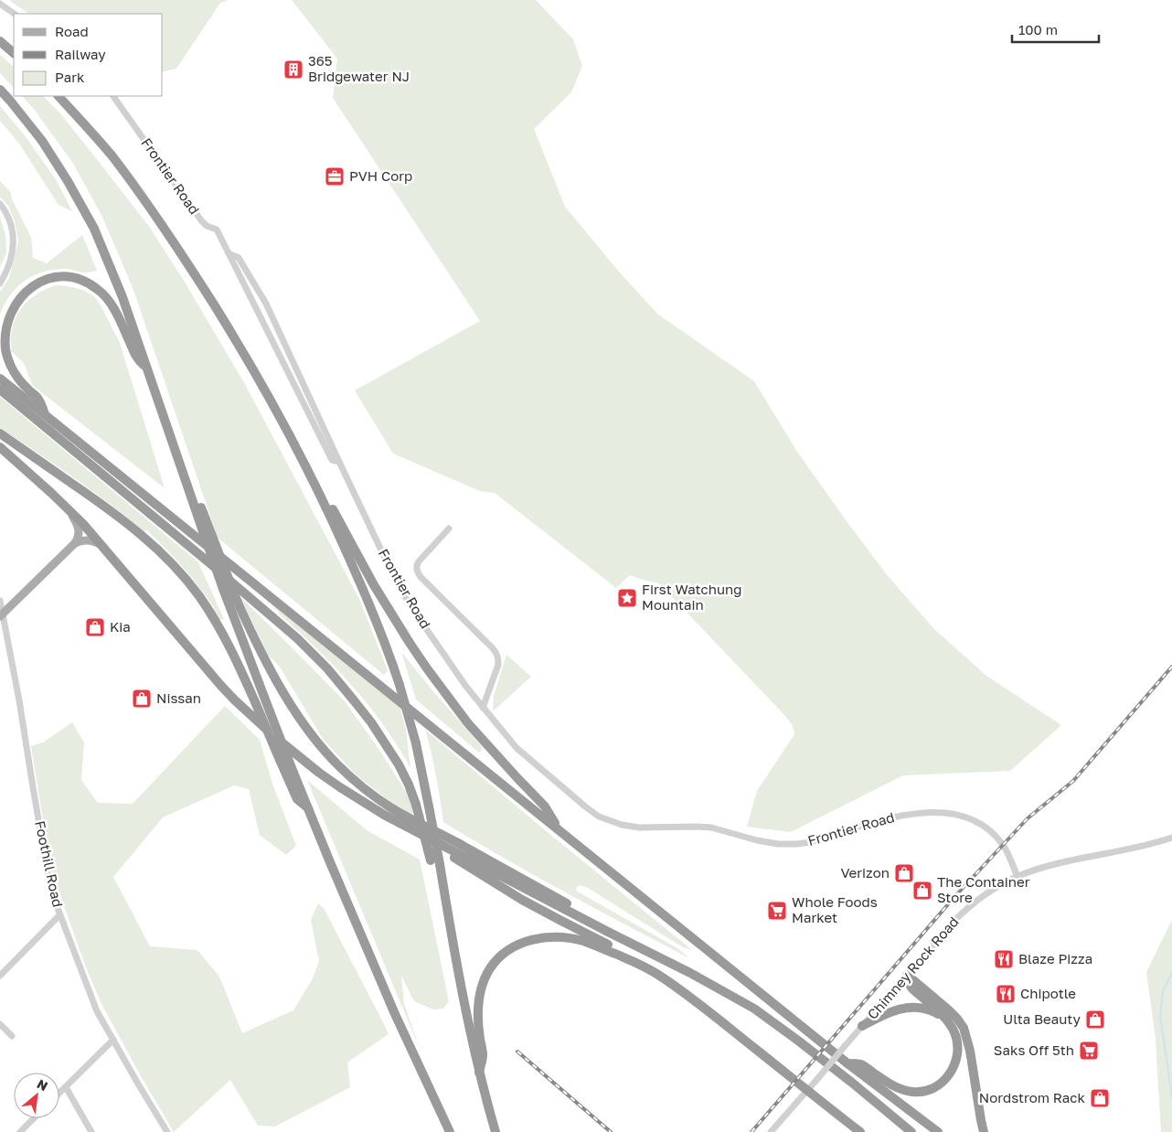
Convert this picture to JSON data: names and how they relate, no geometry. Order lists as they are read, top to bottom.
{
  "streets": {
    "street": ["Frontier Road", "Foothill Road", "Chimney Rock Road"]
  },
  "crossings": [
    ["Frontier Road", "Chimney Rock Road"]
  ],
  "places": {
    "building": ["365 Bridgewater NJ"],
    "office": ["PVH Corp"],
    "place": ["First Watchung Mountain"],
    "shop": [
      "Kia",
      "Nissan",
      "Verizon",
      "The Container Store",
      "Ulta Beauty",
      "Nordstrom Rack"
    ],
    "supermarket": ["Whole Foods Market", "Saks Off 5th"],
    "restaurant": ["Blaze Pizza", "Chipotle"]
  },
  "legend": ["Road", "Railway", "Park"],
  "scale_bar": "100 m",
  "north": "top right"
}
